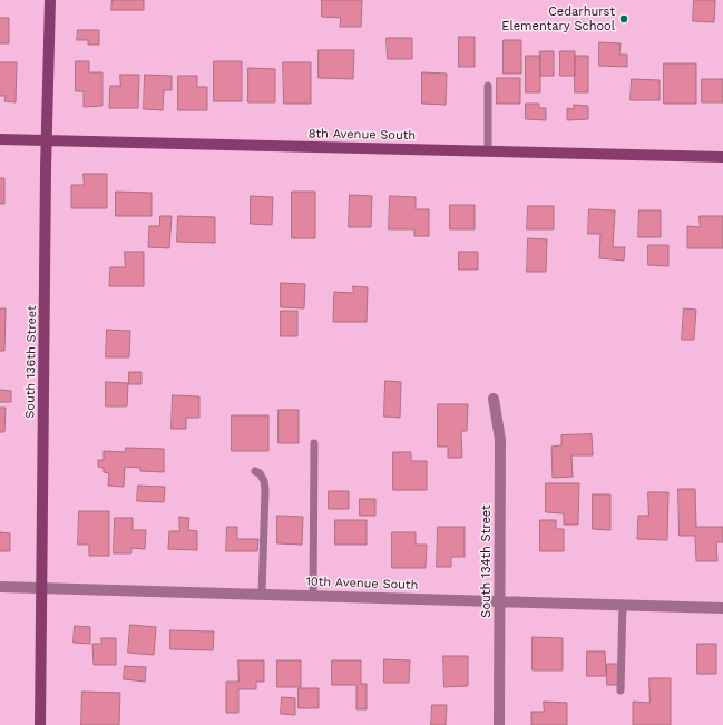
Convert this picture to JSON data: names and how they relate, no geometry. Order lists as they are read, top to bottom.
{
  "streets": {
    "street": [
      "8th Avenue South",
      "South 136th Street",
      "South 134th Street",
      "10th Avenue South"
    ]
  },
  "crossings": [
    ["8th Avenue South", "South 136th Street"],
    ["South 136th Street", "10th Avenue South"],
    ["South 134th Street", "10th Avenue South"]
  ],
  "places": ["Cedarhurst Elementary School"]
}
